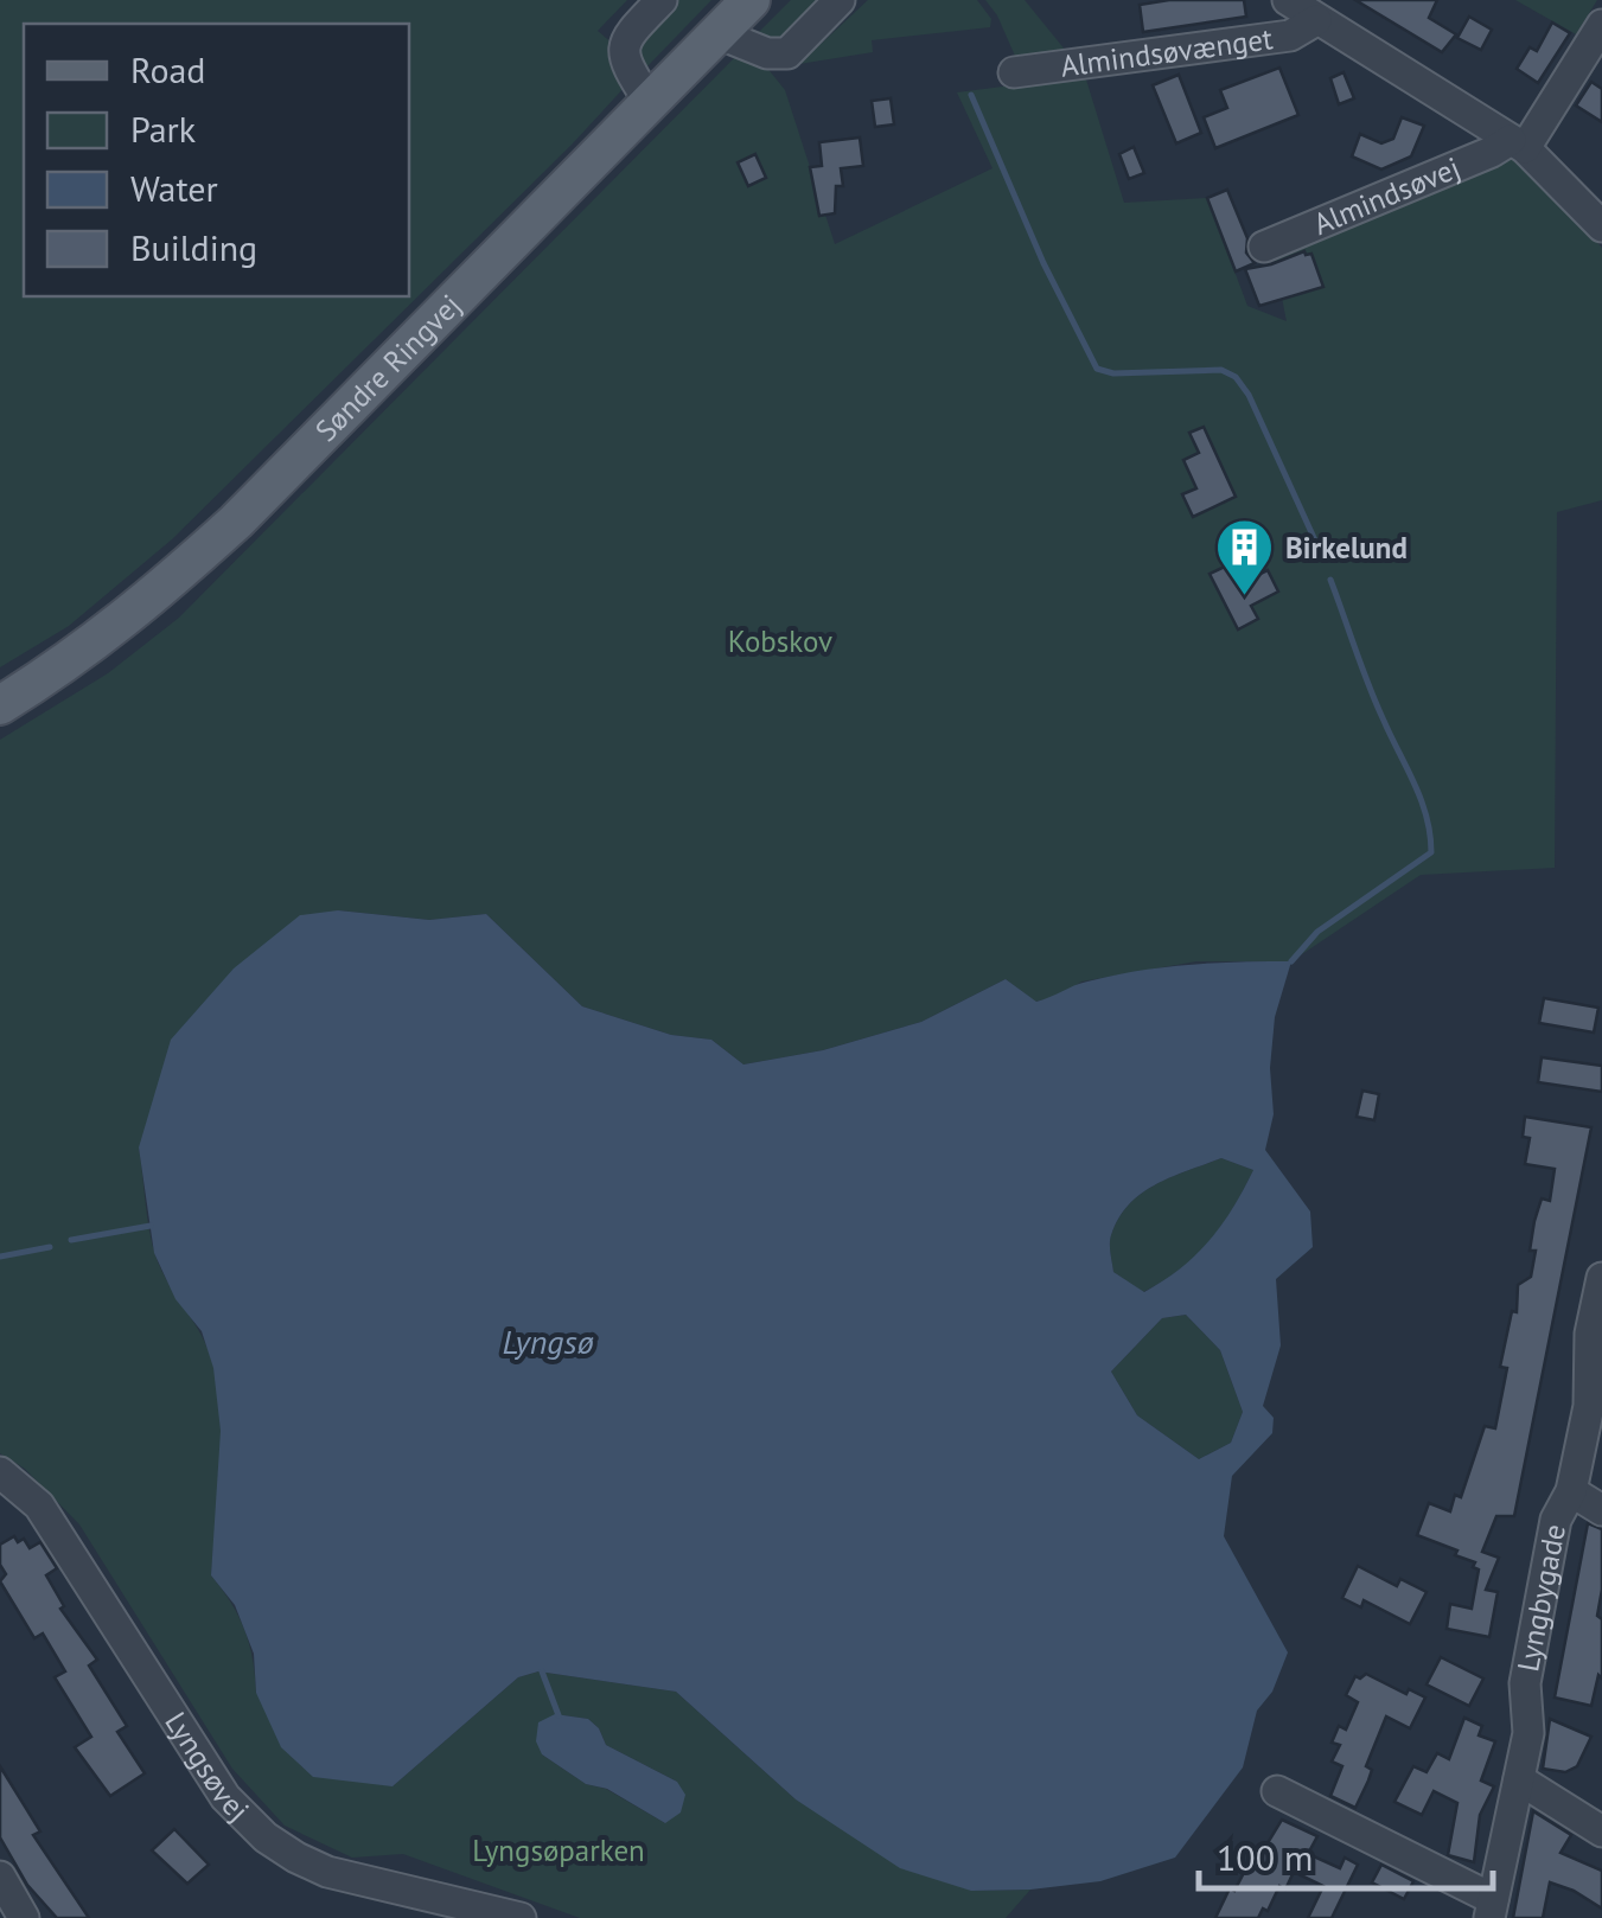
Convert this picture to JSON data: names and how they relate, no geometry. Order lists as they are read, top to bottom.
{
  "streets": {
    "main road": ["Søndre Ringvej"],
    "street": [
      "Almindsøvænget",
      "Almindsøvej",
      "Lyngbygade",
      "Lyngsøvej"
    ]
  },
  "crossings": [
    ["Almindsøvænget", "Almindsøvej"]
  ],
  "water": ["Lyngsø"],
  "parks": ["Kobskov", "Lyngsøparken"],
  "places": {
    "building": ["Birkelund"]
  },
  "legend": [
    "Road",
    "Park",
    "Water",
    "Building"
  ],
  "scale_bar": "100 m"
}
